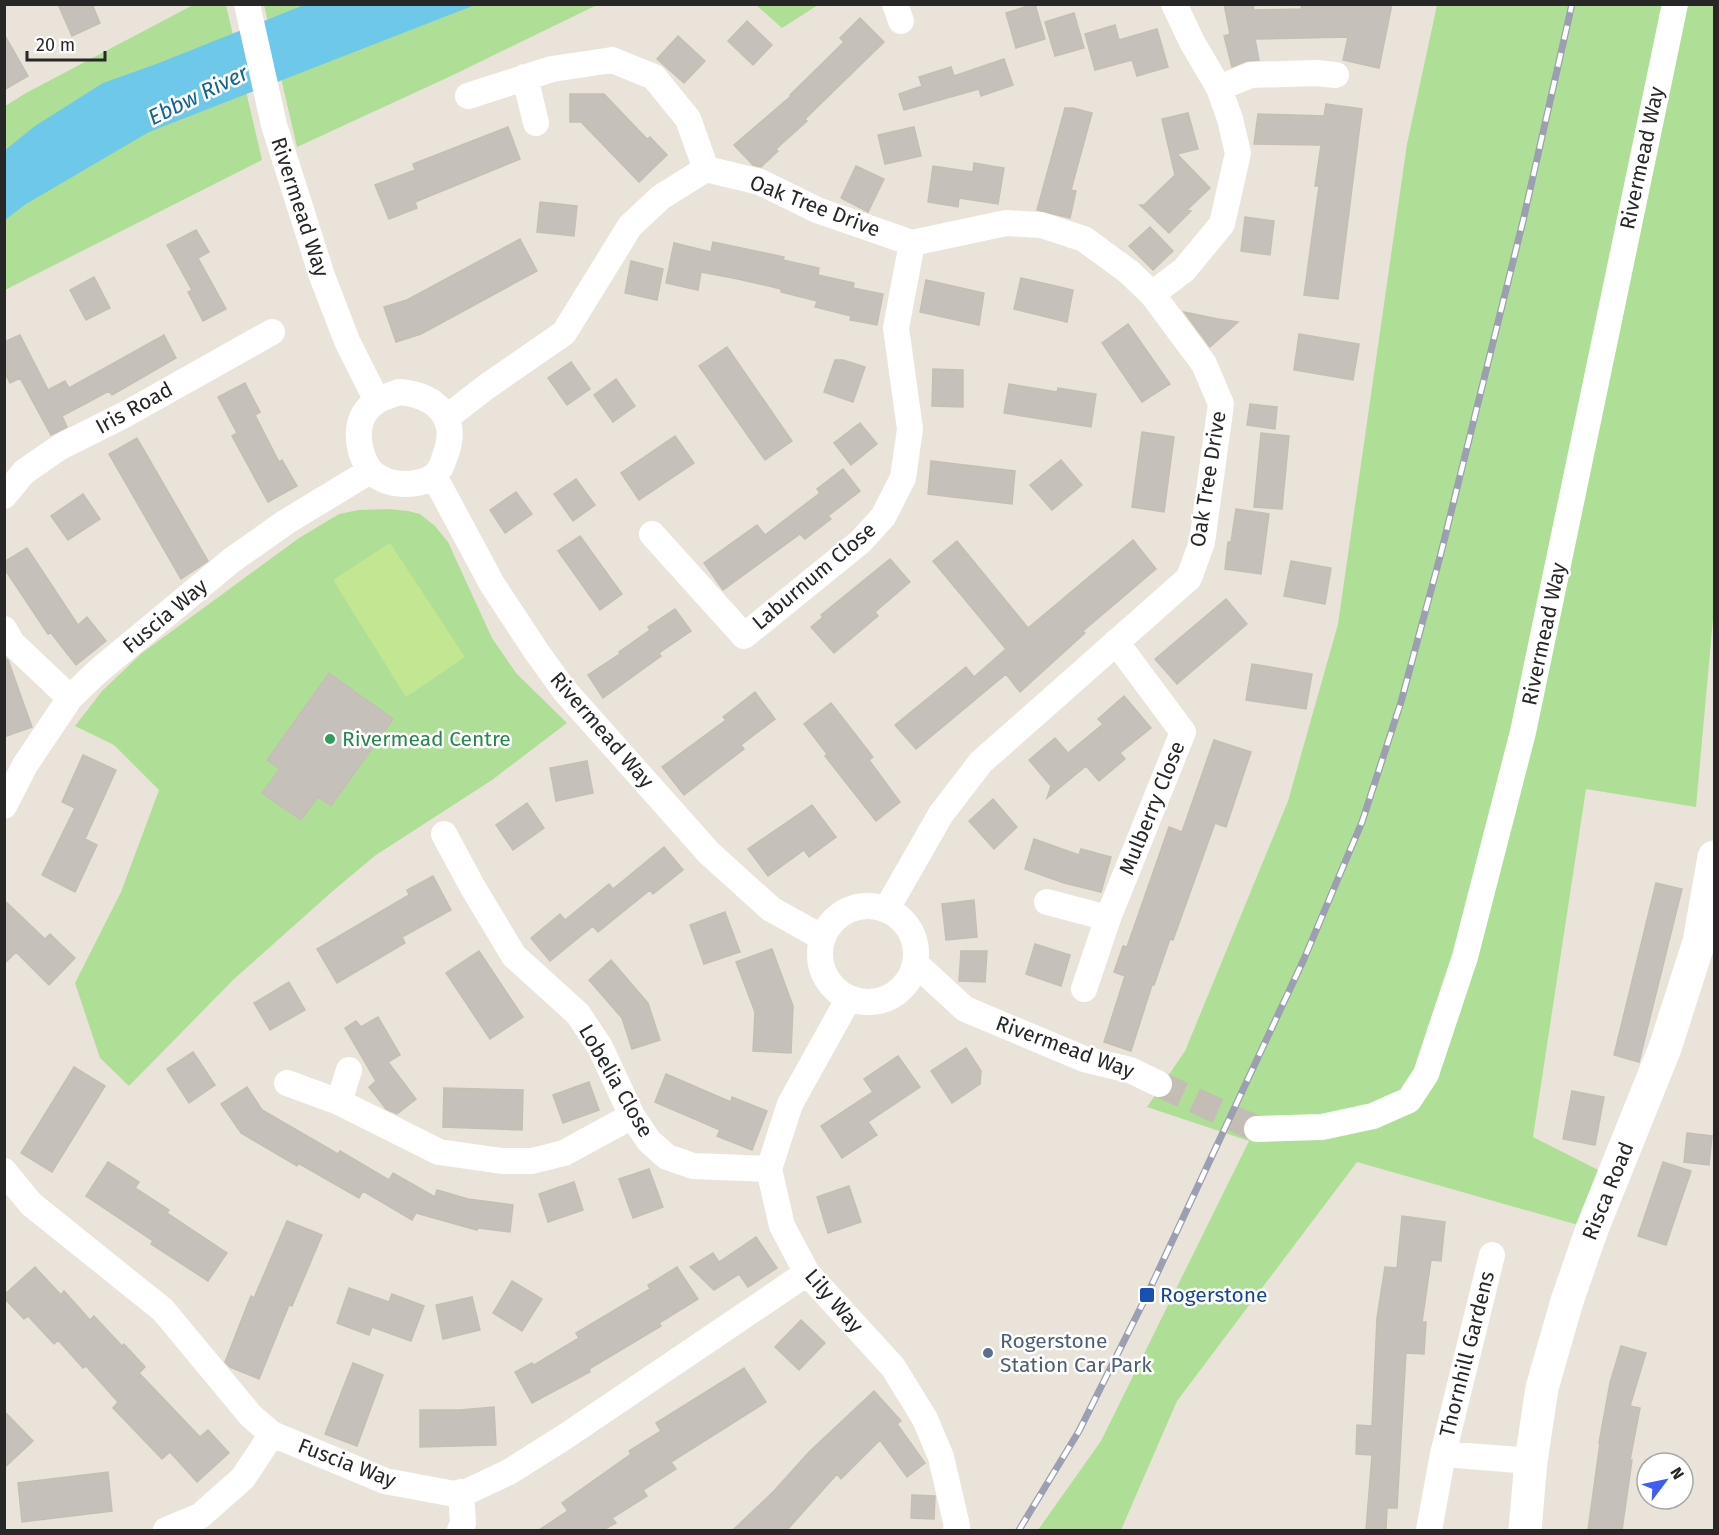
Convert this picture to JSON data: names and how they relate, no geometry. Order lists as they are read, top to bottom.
{
  "streets": {
    "main road": ["Risca Road"],
    "street": [
      "Rivermead Way",
      "Oak Tree Drive",
      "Iris Road",
      "Laburnum Close",
      "Fuscia Way",
      "Mulberry Close",
      "Lobelia Close",
      "Lily Way",
      "Thornhill Gardens"
    ]
  },
  "crossings": [
    ["Rivermead Way", "Oak Tree Drive"],
    ["Rivermead Way", "Fuscia Way"],
    ["Oak Tree Drive", "Laburnum Close"],
    ["Oak Tree Drive", "Mulberry Close"],
    ["Lobelia Close", "Lily Way"],
    ["Risca Road", "Thornhill Gardens"]
  ],
  "water": ["Ebbw River"],
  "places": {
    "other": ["Rivermead Centre", "Rogerstone Station Car Park"],
    "transit": ["Rogerstone"]
  },
  "scale_bar": "20 m",
  "north": "top right"
}
